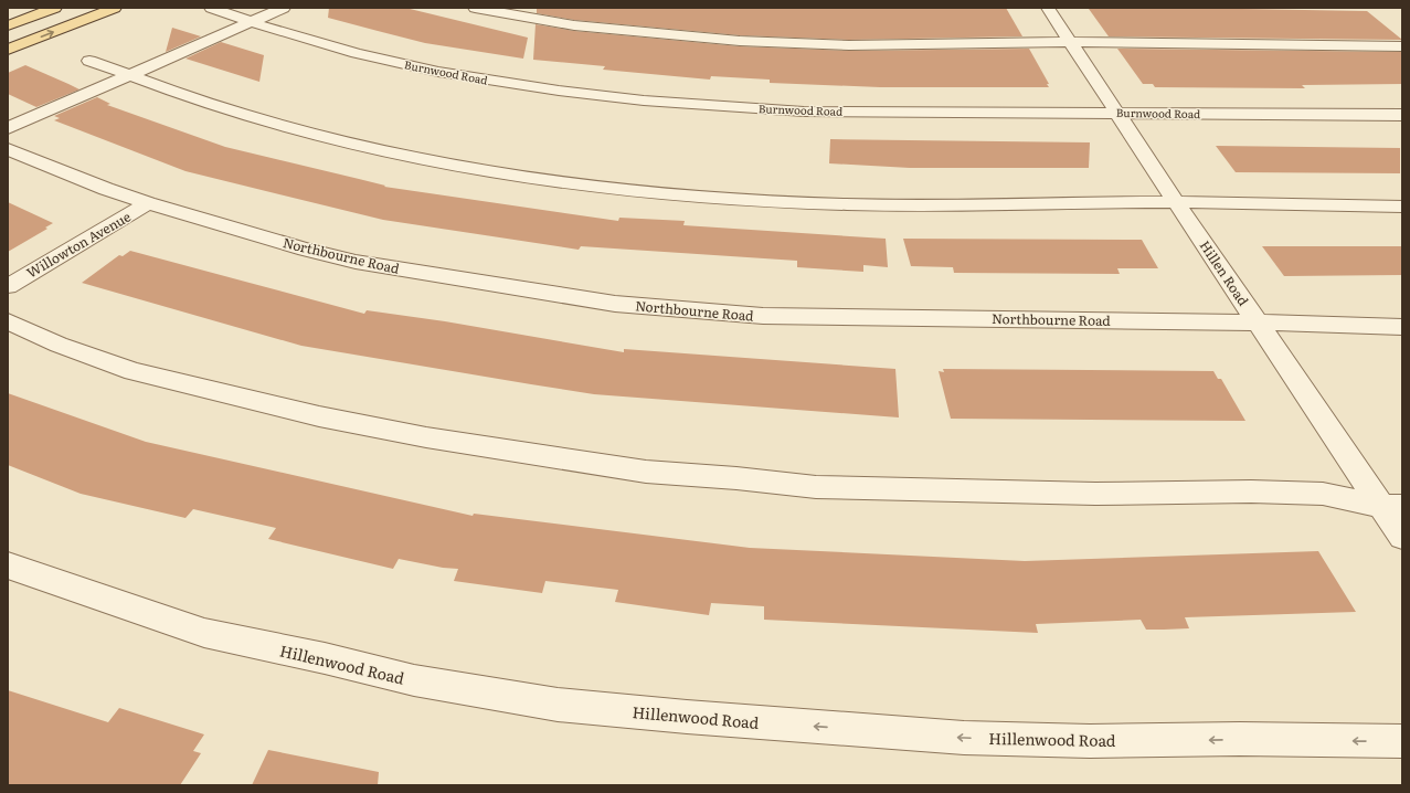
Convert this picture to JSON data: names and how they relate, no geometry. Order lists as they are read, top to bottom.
{
  "streets": {
    "street": [
      "Burnwood Road",
      "Willowton Avenue",
      "Northbourne Road",
      "Hillen Road",
      "Hillenwood Road"
    ]
  },
  "crossings": [
    ["Burnwood Road", "Hillen Road"],
    ["Willowton Avenue", "Northbourne Road"],
    ["Northbourne Road", "Hillen Road"]
  ],
  "one_way": ["Hillenwood Road"]
}
